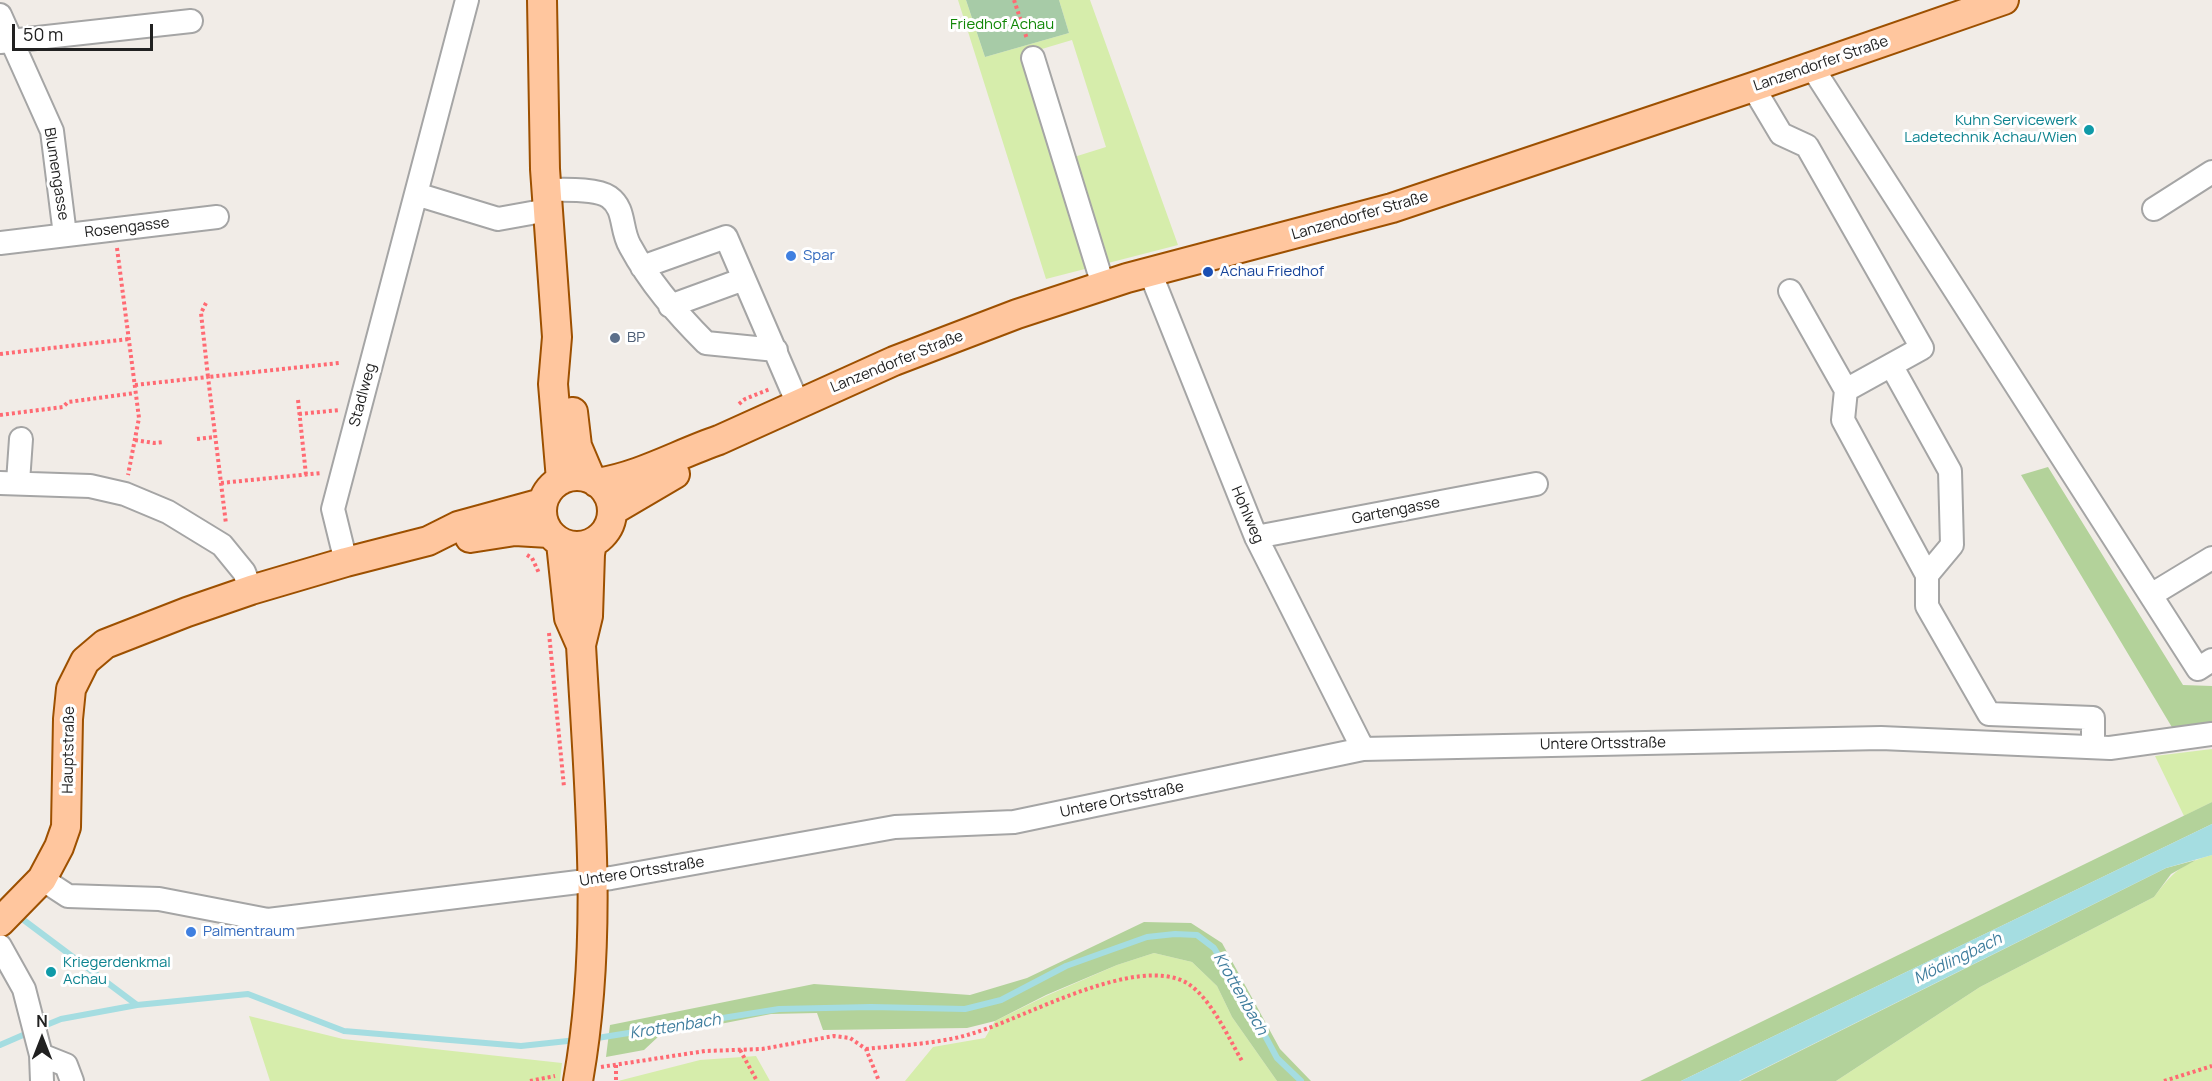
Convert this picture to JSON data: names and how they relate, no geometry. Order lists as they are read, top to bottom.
{
  "streets": {
    "main road": ["Lanzendorfer Straße", "Hauptstraße"],
    "street": [
      "Blumengasse",
      "Rosengasse",
      "Stadlweg",
      "Gartengasse",
      "Hohlweg",
      "Untere Ortsstraße"
    ]
  },
  "crossings": [
    ["Lanzendorfer Straße", "Hohlweg"],
    ["Blumengasse", "Rosengasse"],
    ["Stadlweg", "Hauptstraße"],
    ["Gartengasse", "Hohlweg"],
    ["Hohlweg", "Untere Ortsstraße"],
    ["Untere Ortsstraße", "Hauptstraße"]
  ],
  "water": ["Mödlingbach", "Krottenbach"],
  "parks": ["Friedhof Achau"],
  "places": [
    "Kuhn Servicewerk Ladetechnik Achau/Wien",
    "Spar",
    "Achau Friedhof",
    "BP",
    "Palmentraum",
    "Kriegerdenkmal Achau"
  ],
  "scale_bar": "50 m",
  "north": "top"
}
